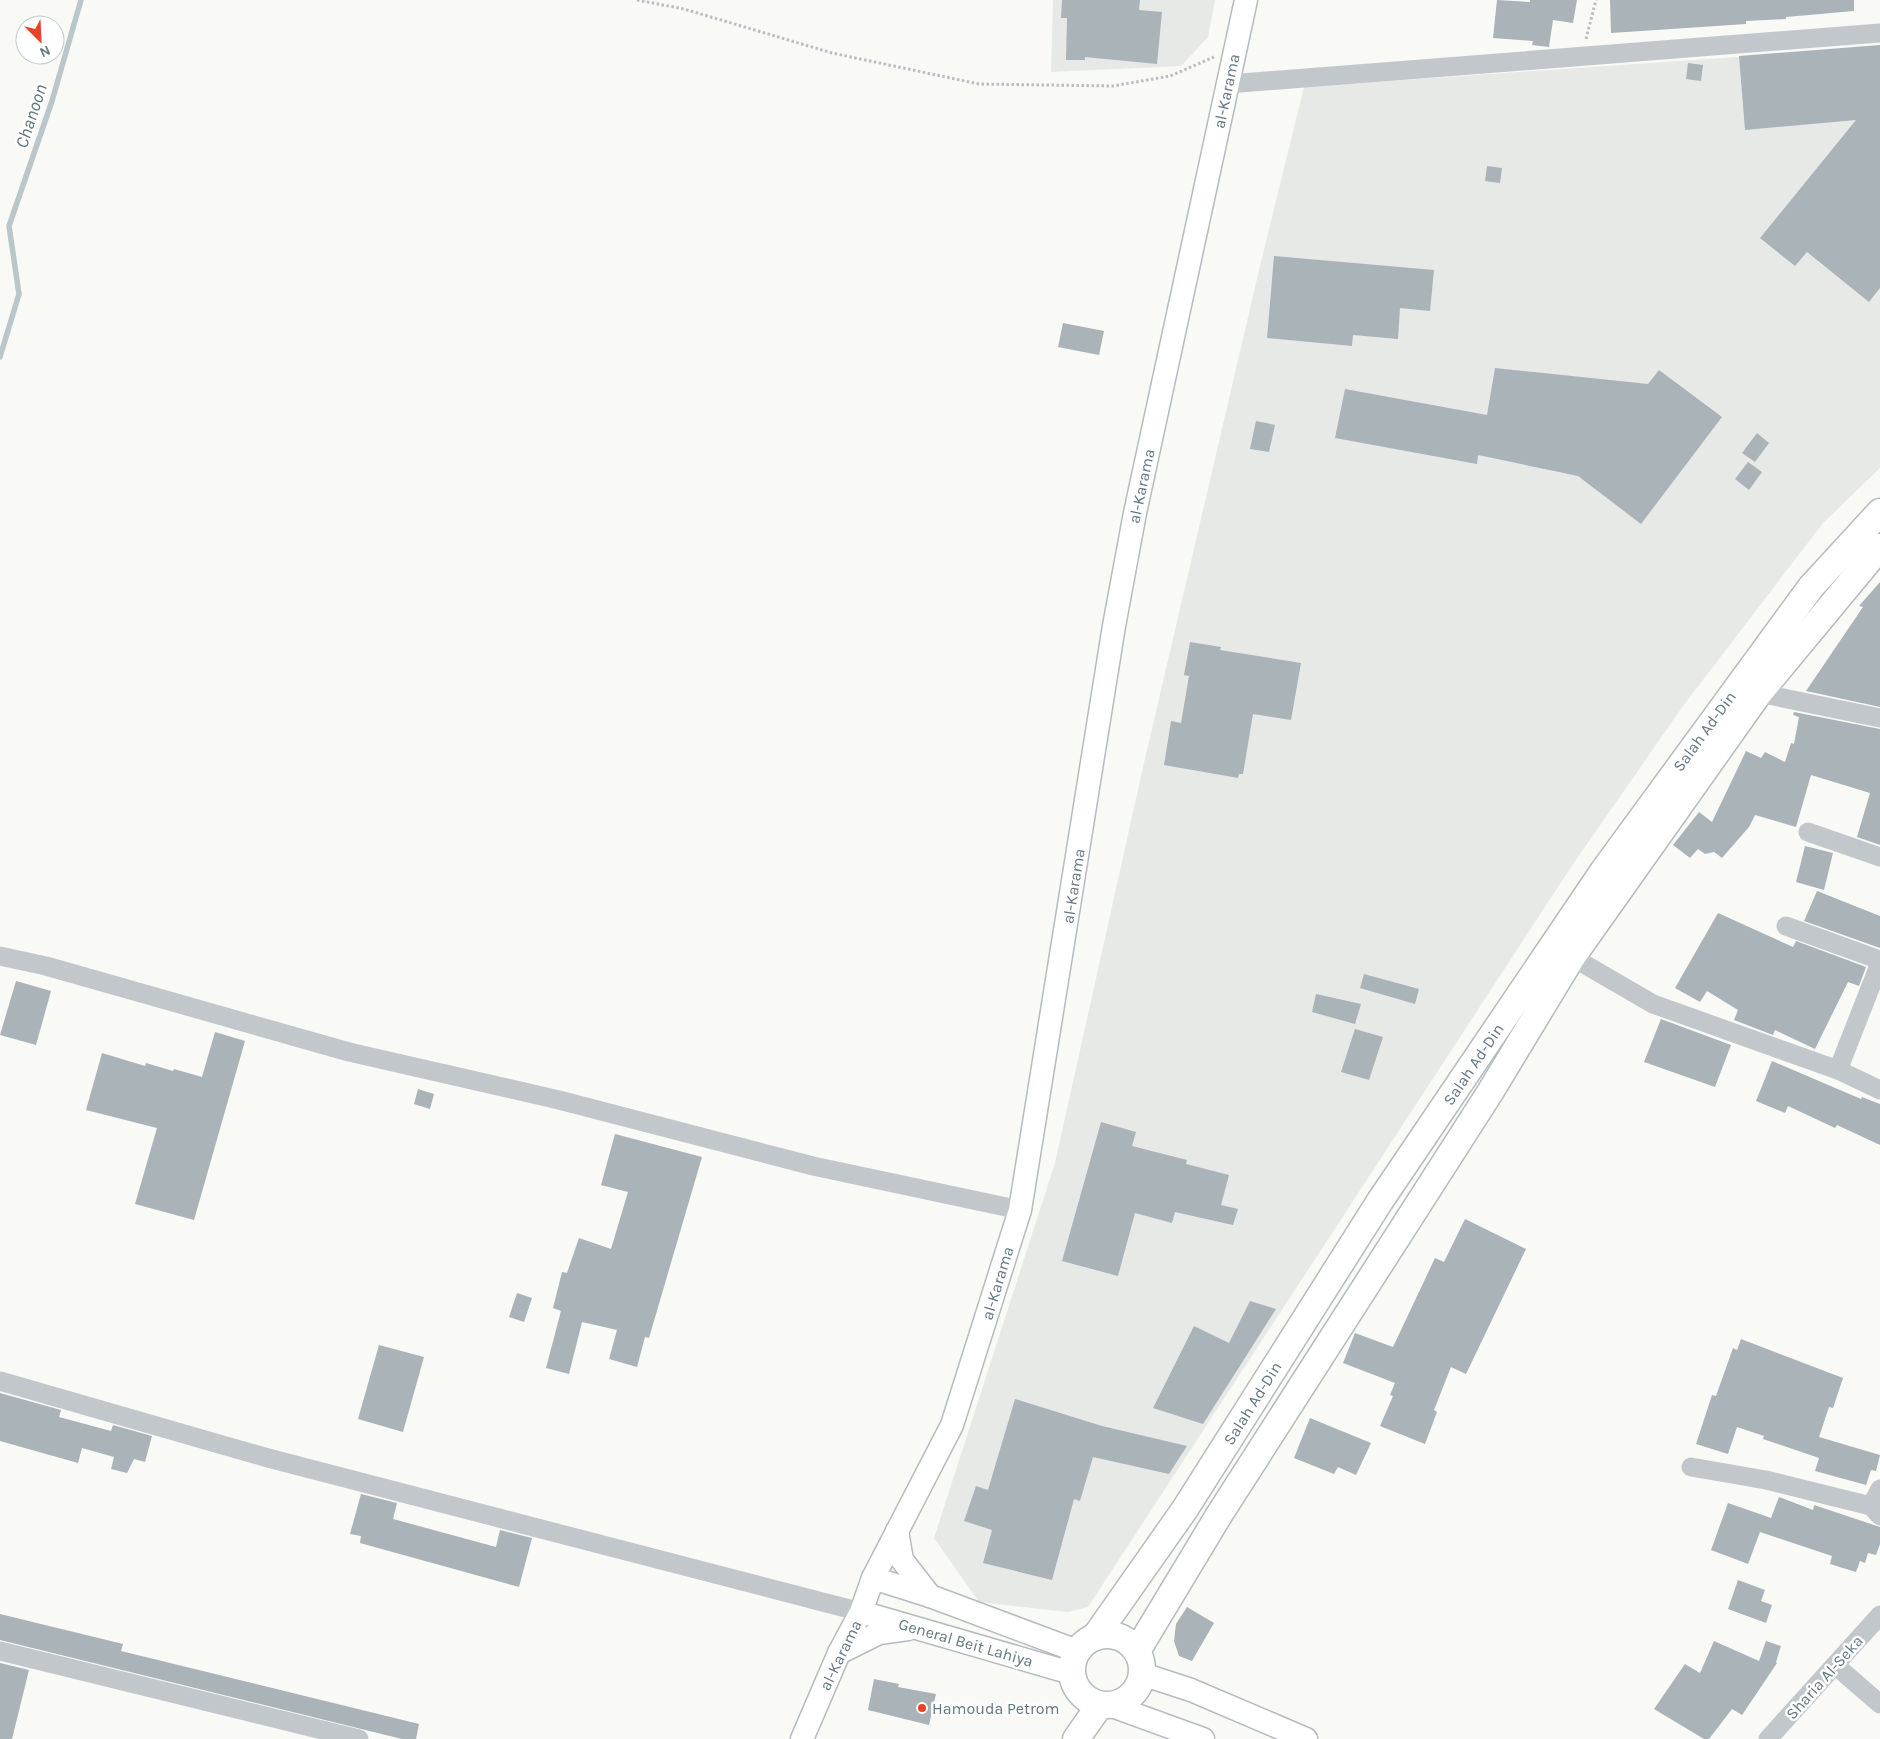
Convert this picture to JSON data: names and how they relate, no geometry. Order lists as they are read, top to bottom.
{
  "streets": {
    "highway": ["Salah Ad-Din"],
    "main road": ["al-Karama", "General Beit Lahiya"],
    "street": ["Sharia Al-Seka"]
  },
  "crossings": [
    ["al-Karama", "General Beit Lahiya"],
    ["Salah Ad-Din", "General Beit Lahiya"]
  ],
  "water": ["Chanoon"],
  "places": ["Hamouda Petrom"],
  "north": "bottom right"
}
